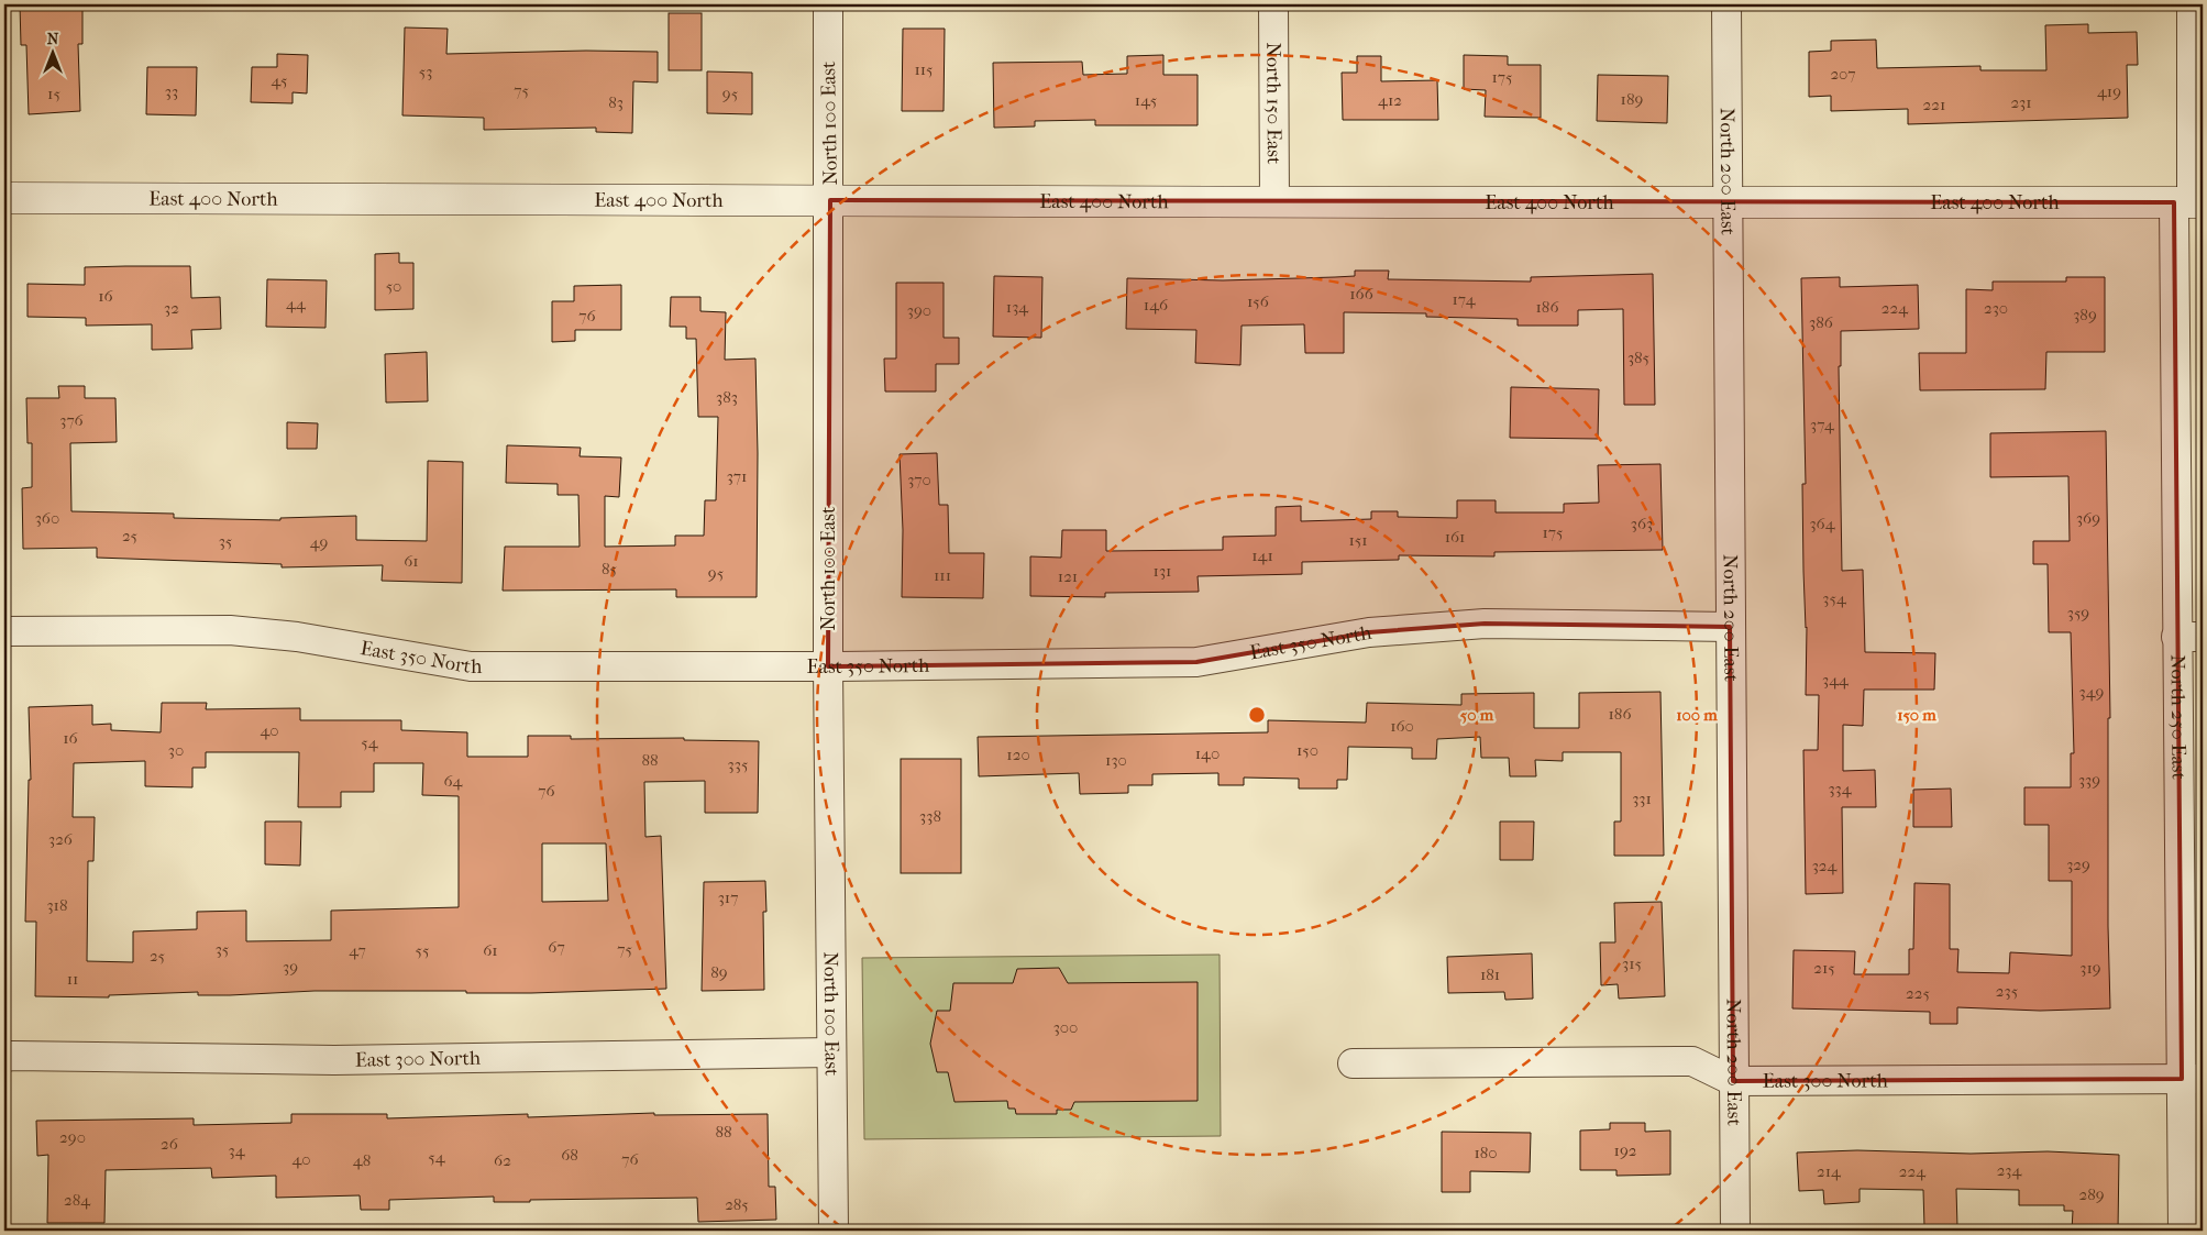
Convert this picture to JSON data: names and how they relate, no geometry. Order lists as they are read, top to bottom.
{
  "streets": {
    "main road": ["East 400 North"],
    "street": [
      "North 150 East",
      "North 100 East",
      "North 200 East",
      "East 350 North",
      "North 250 East",
      "East 300 North"
    ]
  },
  "crossings": [
    ["North 150 East", "East 400 North"],
    ["North 100 East", "East 400 North"],
    ["North 100 East", "East 350 North"],
    ["North 100 East", "East 300 North"],
    ["North 200 East", "East 400 North"],
    ["North 200 East", "East 350 North"],
    ["North 200 East", "East 300 North"],
    ["East 400 North", "North 250 East"],
    ["North 250 East", "East 300 North"]
  ],
  "house_numbers": [
    "115",
    "53",
    "207",
    "175",
    "45",
    "75",
    "33",
    "419",
    "15",
    "95",
    "189",
    "145",
    "412",
    "83",
    "231",
    "221",
    "50",
    "166",
    "16",
    "174",
    "156",
    "44",
    "146",
    "134",
    "186",
    "32",
    "224",
    "230",
    "390",
    "389",
    "76",
    "386",
    "385",
    "383",
    "376",
    "374",
    "371",
    "370",
    "360",
    "369",
    "363",
    "364",
    "175",
    "25",
    "161",
    "151",
    "35",
    "49",
    "141",
    "61",
    "85",
    "131",
    "95",
    "111",
    "121",
    "354",
    "359",
    "344",
    "349",
    "186",
    "160",
    "40",
    "16",
    "54",
    "30",
    "150",
    "140",
    "120",
    "88",
    "130",
    "335",
    "339",
    "64",
    "334",
    "76",
    "331",
    "338",
    "326",
    "329",
    "324",
    "317",
    "318",
    "67",
    "35",
    "75",
    "47",
    "55",
    "61",
    "25",
    "315",
    "39",
    "215",
    "319",
    "89",
    "181",
    "11",
    "235",
    "225",
    "300",
    "88",
    "290",
    "26",
    "34",
    "192",
    "180",
    "68",
    "54",
    "40",
    "76",
    "48",
    "62",
    "234",
    "214",
    "224",
    "289",
    "284",
    "285"
  ],
  "north": "top",
  "rings": ["50 m", "100 m", "150 m"]
}
